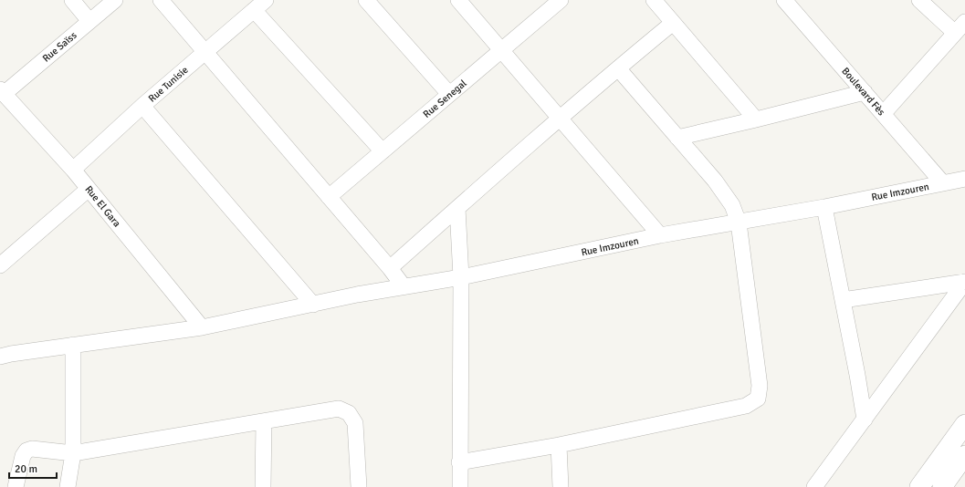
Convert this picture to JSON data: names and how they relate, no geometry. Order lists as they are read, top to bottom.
{
  "streets": {
    "street": [
      "Rue Saïss",
      "Rue Tunisie",
      "Boulevard Fès",
      "Rue Senegal",
      "Rue Imzouren",
      "Rue El Gara"
    ]
  },
  "crossings": [
    ["Rue Saïss", "Rue El Gara"],
    ["Rue Tunisie", "Rue El Gara"],
    ["Boulevard Fès", "Rue Imzouren"],
    ["Rue Imzouren", "Rue El Gara"]
  ],
  "scale_bar": "20 m"
}
